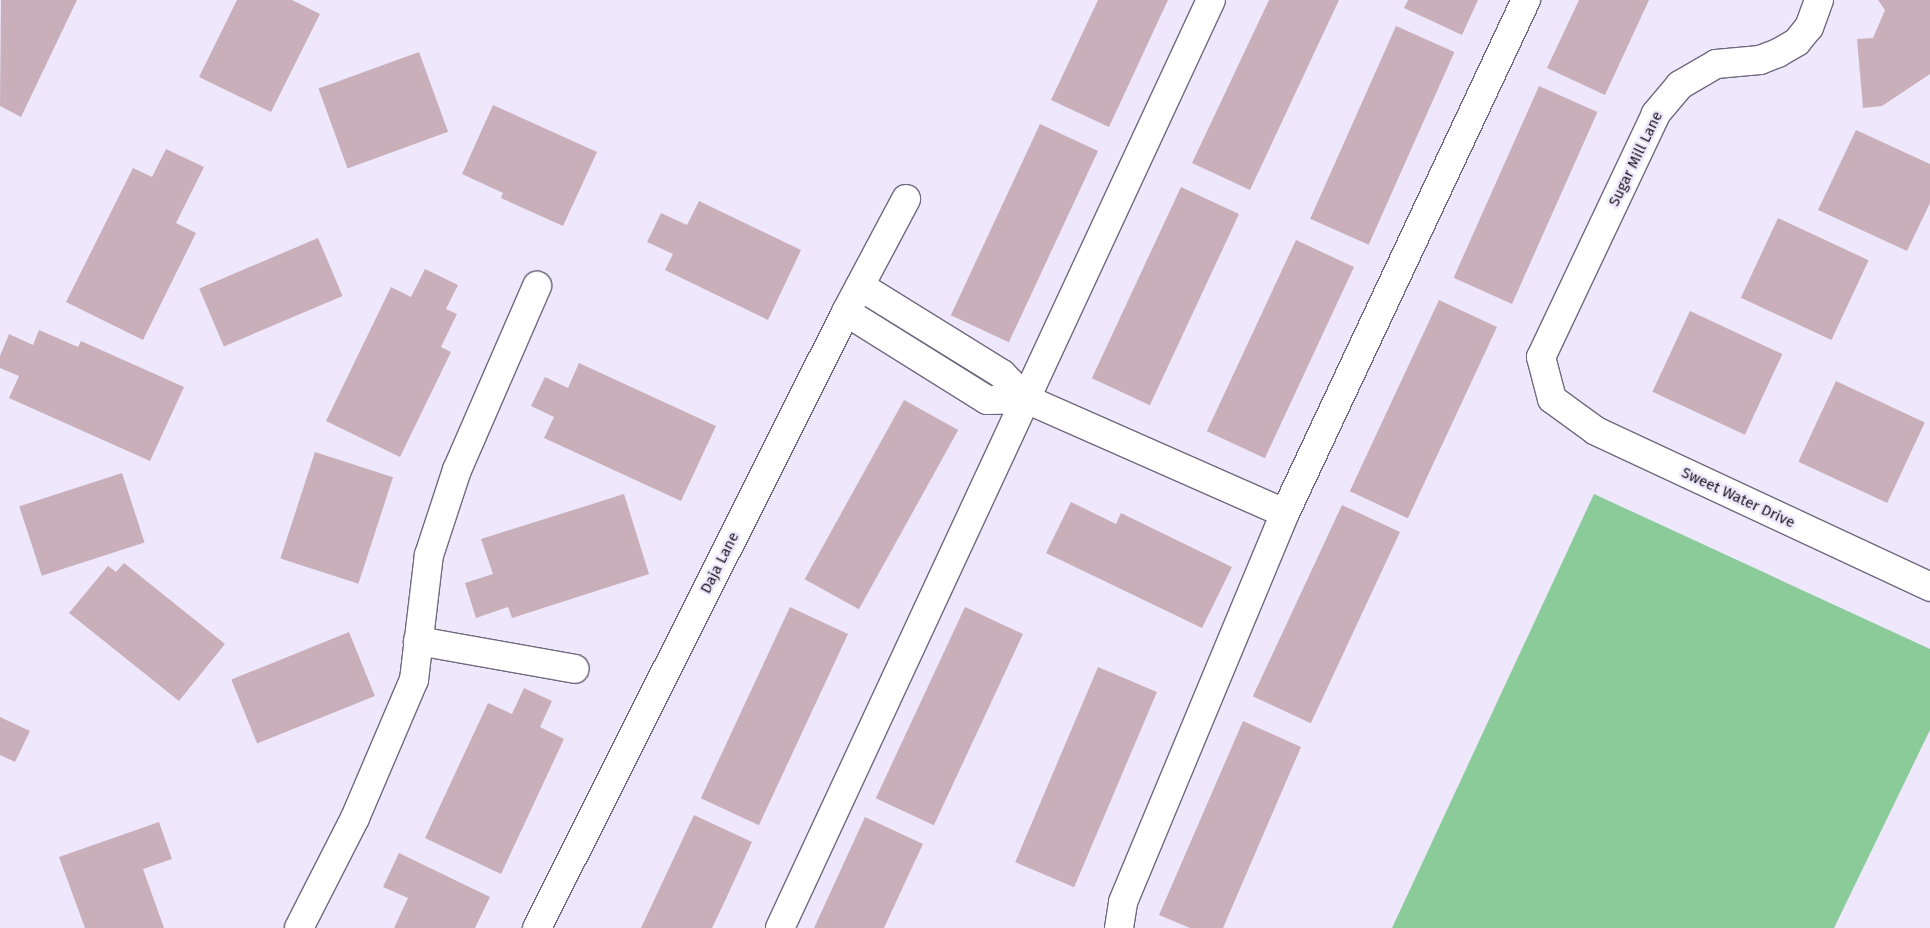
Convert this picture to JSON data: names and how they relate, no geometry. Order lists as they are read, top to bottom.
{
  "streets": {
    "street": ["Sugar Mill Lane", "Sweet Water Drive", "Daja Lane"]
  },
  "crossings": [
    ["Sugar Mill Lane", "Sweet Water Drive"]
  ]
}
